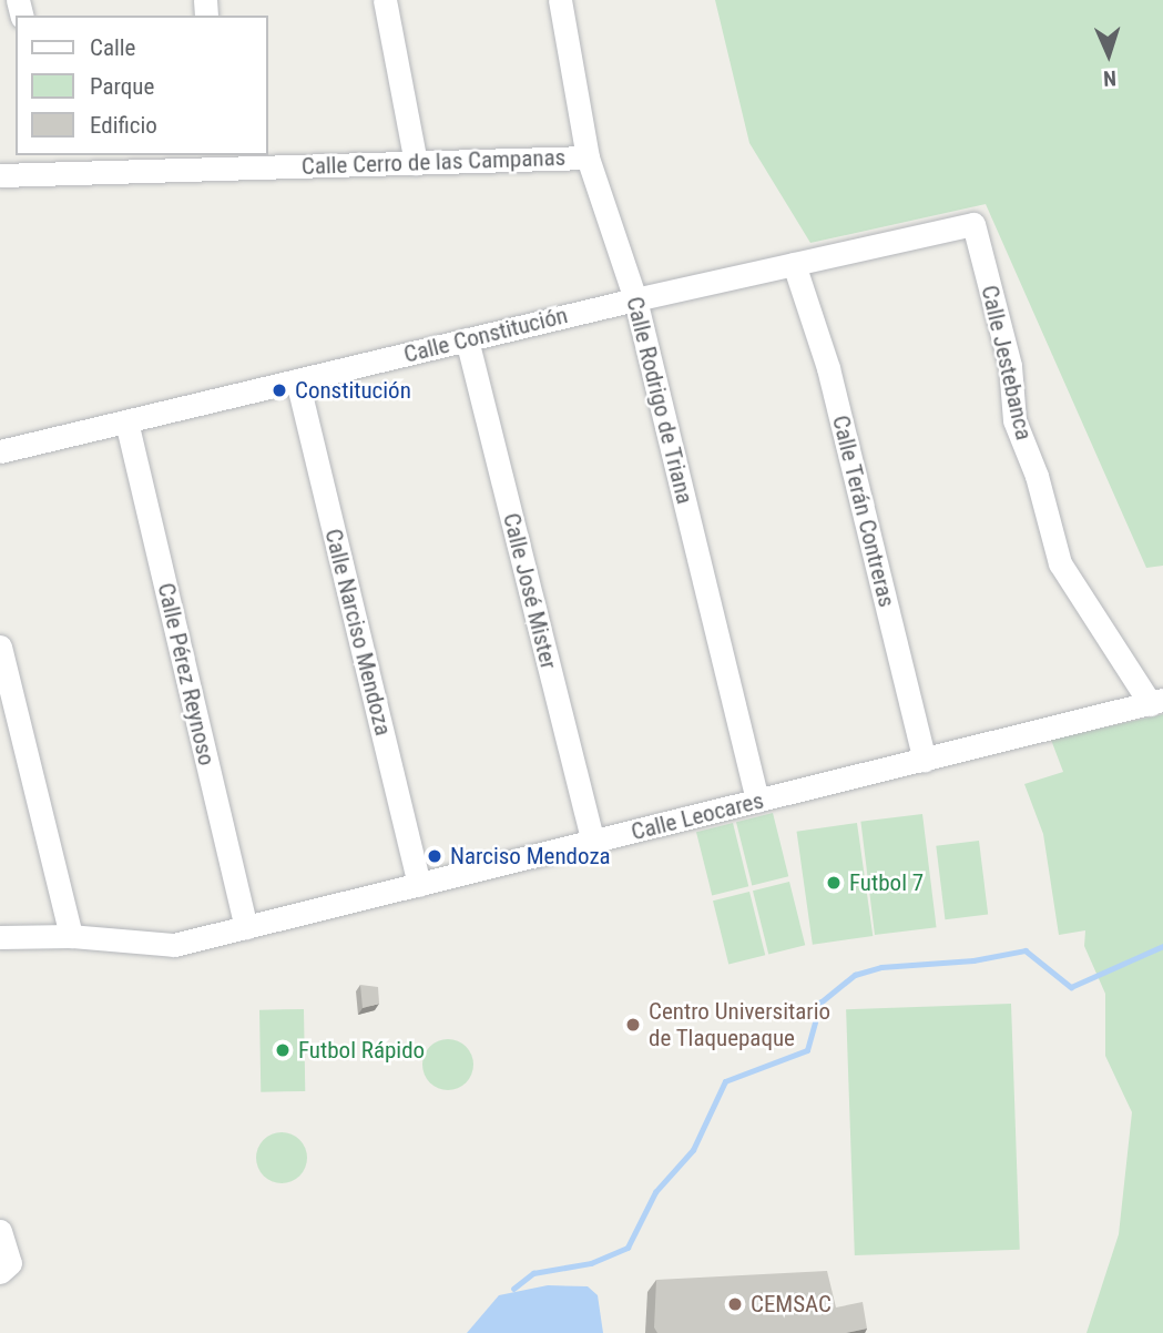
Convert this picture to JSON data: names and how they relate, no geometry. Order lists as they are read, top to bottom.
{
  "streets": {
    "street": [
      "Calle Cerro de las Campanas",
      "Calle Constitución",
      "Calle Jestebanca",
      "Calle Rodrigo de Triana",
      "Calle Terán Contreras",
      "Calle José Mister",
      "Calle Narciso Mendoza",
      "Calle Pérez Reynoso",
      "Calle Leocares"
    ]
  },
  "crossings": [
    ["Calle Cerro de las Campanas", "Calle Rodrigo de Triana"],
    ["Calle Constitución", "Calle Jestebanca"],
    ["Calle Constitución", "Calle Rodrigo de Triana"],
    ["Calle Constitución", "Calle Terán Contreras"],
    ["Calle Constitución", "Calle José Mister"],
    ["Calle Constitución", "Calle Narciso Mendoza"],
    ["Calle Constitución", "Calle Pérez Reynoso"],
    ["Calle Jestebanca", "Calle Leocares"],
    ["Calle Rodrigo de Triana", "Calle Leocares"],
    ["Calle Terán Contreras", "Calle Leocares"],
    ["Calle José Mister", "Calle Leocares"],
    ["Calle Narciso Mendoza", "Calle Leocares"],
    ["Calle Pérez Reynoso", "Calle Leocares"]
  ],
  "places": [
    "Constitución",
    "Narciso Mendoza",
    "Futbol 7",
    "Centro Universitario de Tlaquepaque",
    "Futbol Rápido",
    "CEMSAC"
  ],
  "legend": ["Calle", "Parque", "Edificio"],
  "north": "bottom"
}
